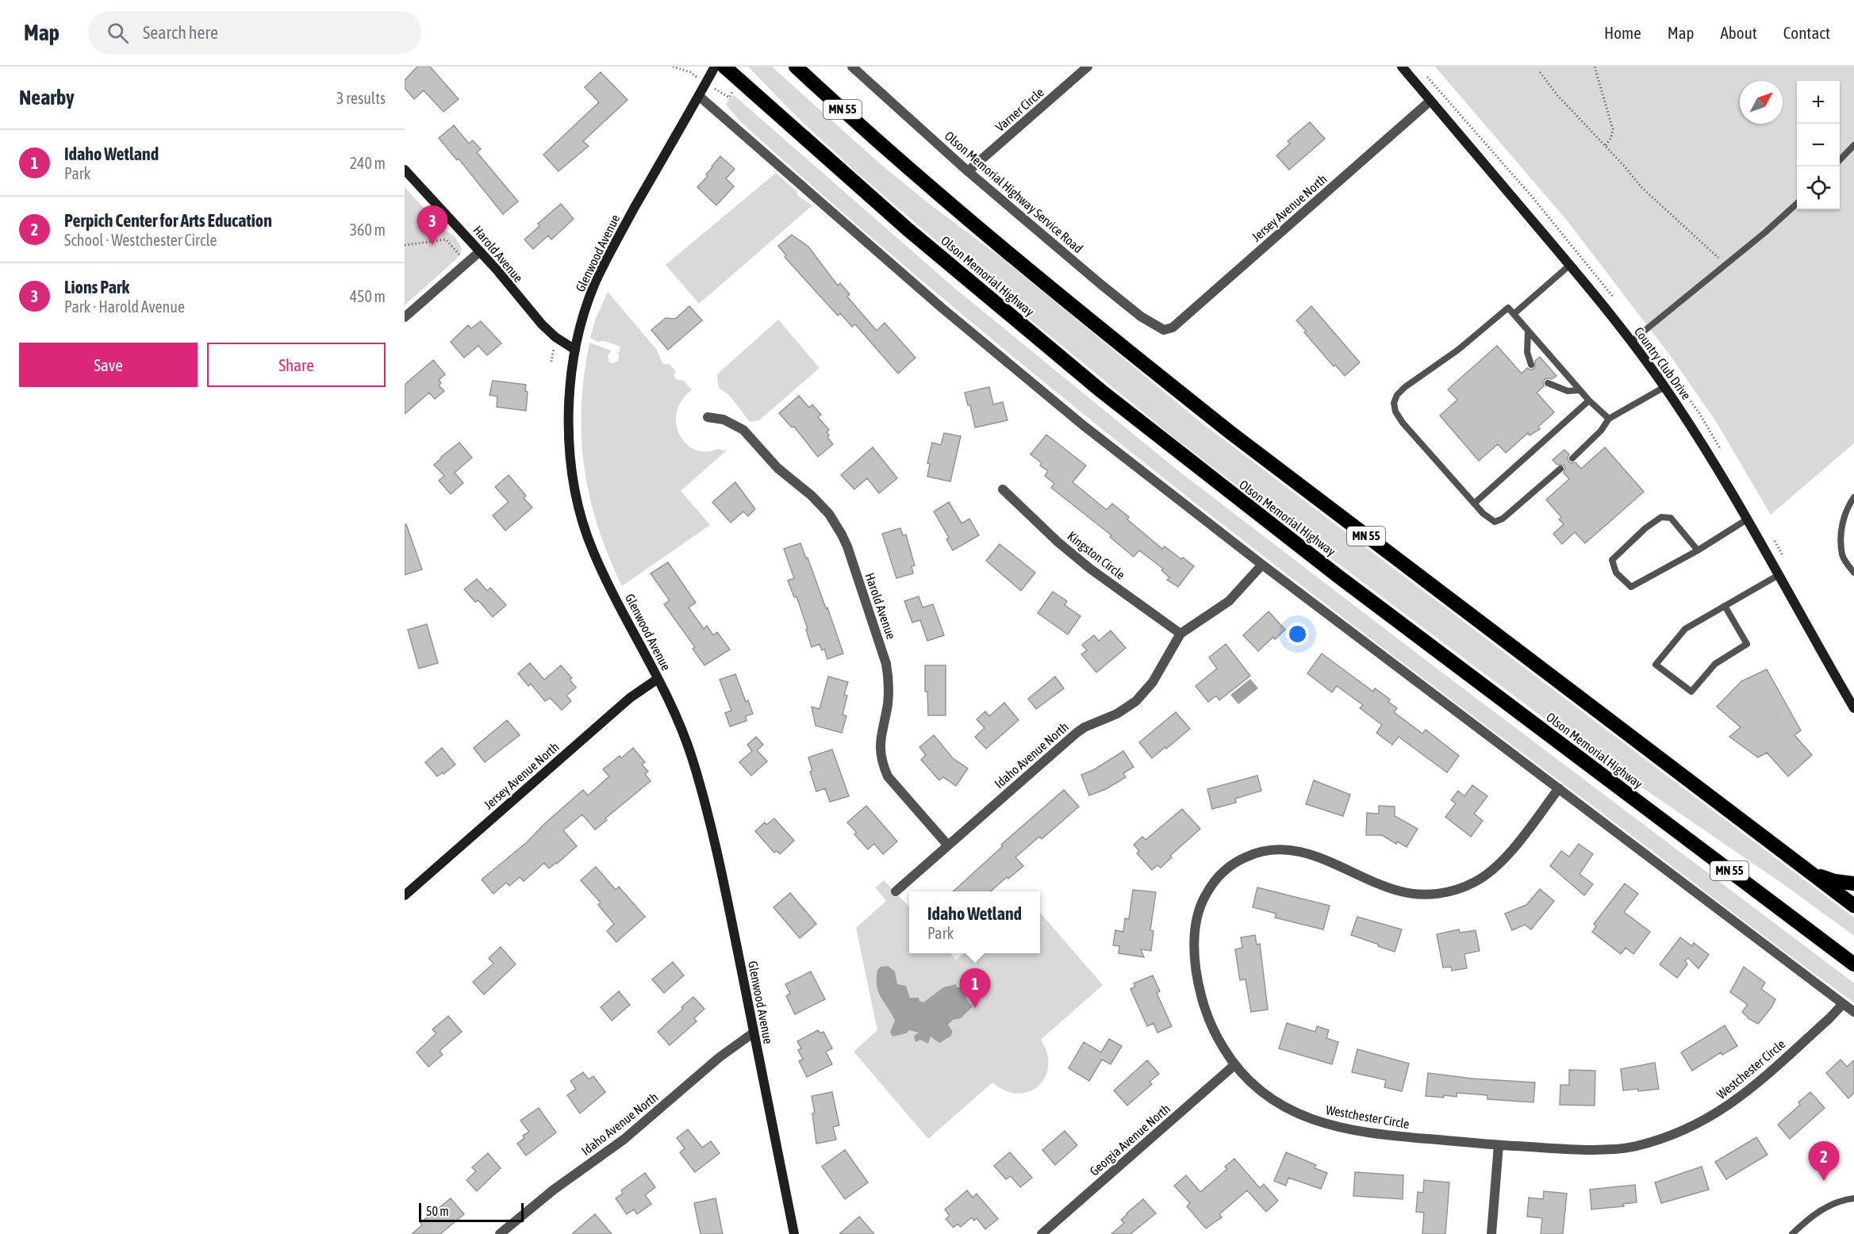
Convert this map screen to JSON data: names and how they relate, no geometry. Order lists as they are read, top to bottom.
{
  "streets": {
    "highway": ["MN 55", "Olson Memorial Highway"],
    "street": [
      "Varner Circle",
      "Olson Memorial Highway Service Road",
      "Jersey Avenue North",
      "Glenwood Avenue",
      "Harold Avenue",
      "Country Club Drive",
      "Kingston Circle",
      "Idaho Avenue North",
      "Westchester Circle",
      "Georgia Avenue North"
    ]
  },
  "crossings": [
    ["Varner Circle", "Olson Memorial Highway Service Road"],
    ["Olson Memorial Highway Service Road", "Jersey Avenue North"],
    ["Jersey Avenue North", "Glenwood Avenue"],
    ["Jersey Avenue North", "Country Club Drive"],
    ["Glenwood Avenue", "Harold Avenue"],
    ["Glenwood Avenue", "Idaho Avenue North"],
    ["Harold Avenue", "Idaho Avenue North"],
    ["Kingston Circle", "Idaho Avenue North"],
    ["Westchester Circle", "Georgia Avenue North"]
  ],
  "scale_bar": "50 m",
  "north": "top right",
  "page": {
    "header": "Map",
    "search": "Search here",
    "nav": [
      "Home",
      "Map",
      "About",
      "Contact"
    ],
    "heading": ["Nearby", "3 results"],
    "map_buttons": ["+", "−"],
    "list": [
      {
        "mark": "1",
        "name": "Idaho Wetland",
        "note": "Park",
        "value": "240 m"
      },
      {
        "mark": "2",
        "name": "Perpich Center for Arts Education",
        "note": "School · Westchester Circle",
        "value": "360 m"
      },
      {
        "mark": "3",
        "name": "Lions Park",
        "note": "Park · Harold Avenue",
        "value": "450 m"
      }
    ],
    "pins": ["3", "1", "2"],
    "buttons": ["Save", "Share"],
    "popup": ["Idaho Wetland", "Park"],
    "scale": "50 m"
  }
}
